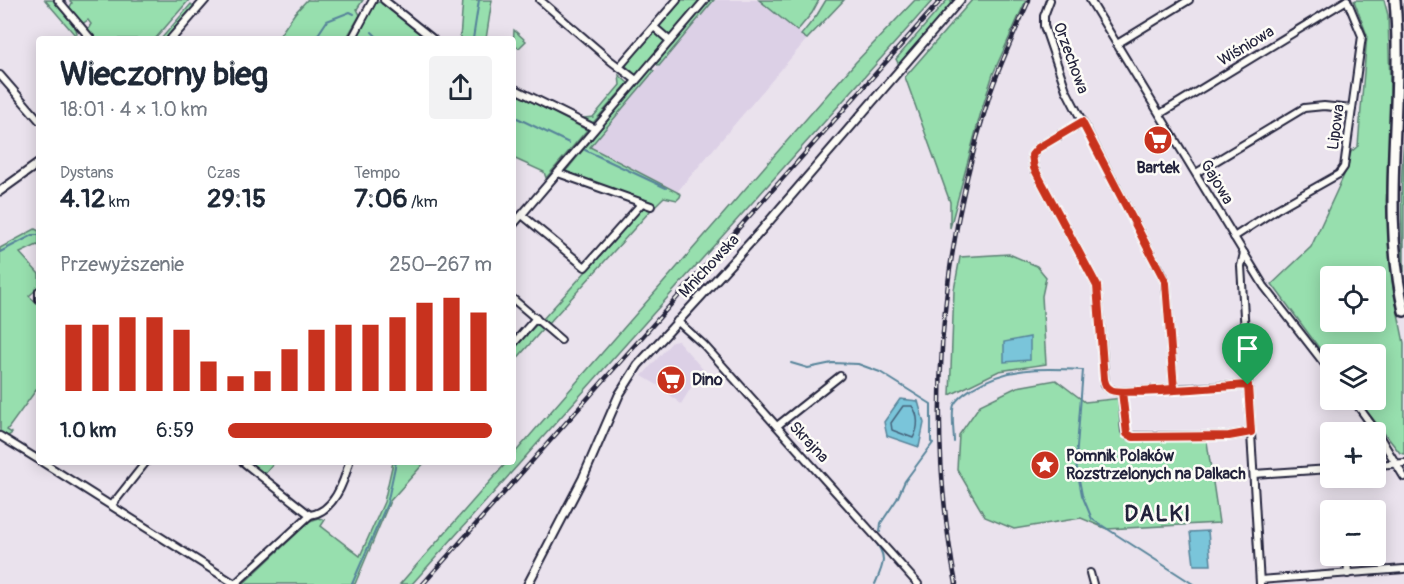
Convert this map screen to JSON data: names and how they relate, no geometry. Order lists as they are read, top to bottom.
{
  "streets": {
    "street": [
      "Wiśniowa",
      "Orzechowa",
      "Lipowa",
      "Gajowa",
      "Mnichowska",
      "Skrajna"
    ]
  },
  "crossings": [
    ["Wiśniowa", "Lipowa"],
    ["Wiśniowa", "Gajowa"],
    ["Lipowa", "Gajowa"],
    ["Mnichowska", "Skrajna"]
  ],
  "districts": ["DALKI"],
  "places": {
    "supermarket": ["Bartek", "Dino"],
    "place": ["Pomnik Polaków Rozstrzelonych na Dalkach"]
  },
  "page": {
    "heading": ["Wieczorny bieg", "18:01 · 4 × 1.0 km"],
    "stats": [
      ["Dystans", "4.12 km"],
      ["Czas", "29:15"],
      ["Tempo", "7:06 /km"]
    ],
    "chart": ["Przewyższenie", "250–267 m"],
    "map_buttons": ["+", "−"],
    "list": [
      {
        "name": "1.0 km",
        "note": "6:59"
      }
    ]
  }
}
